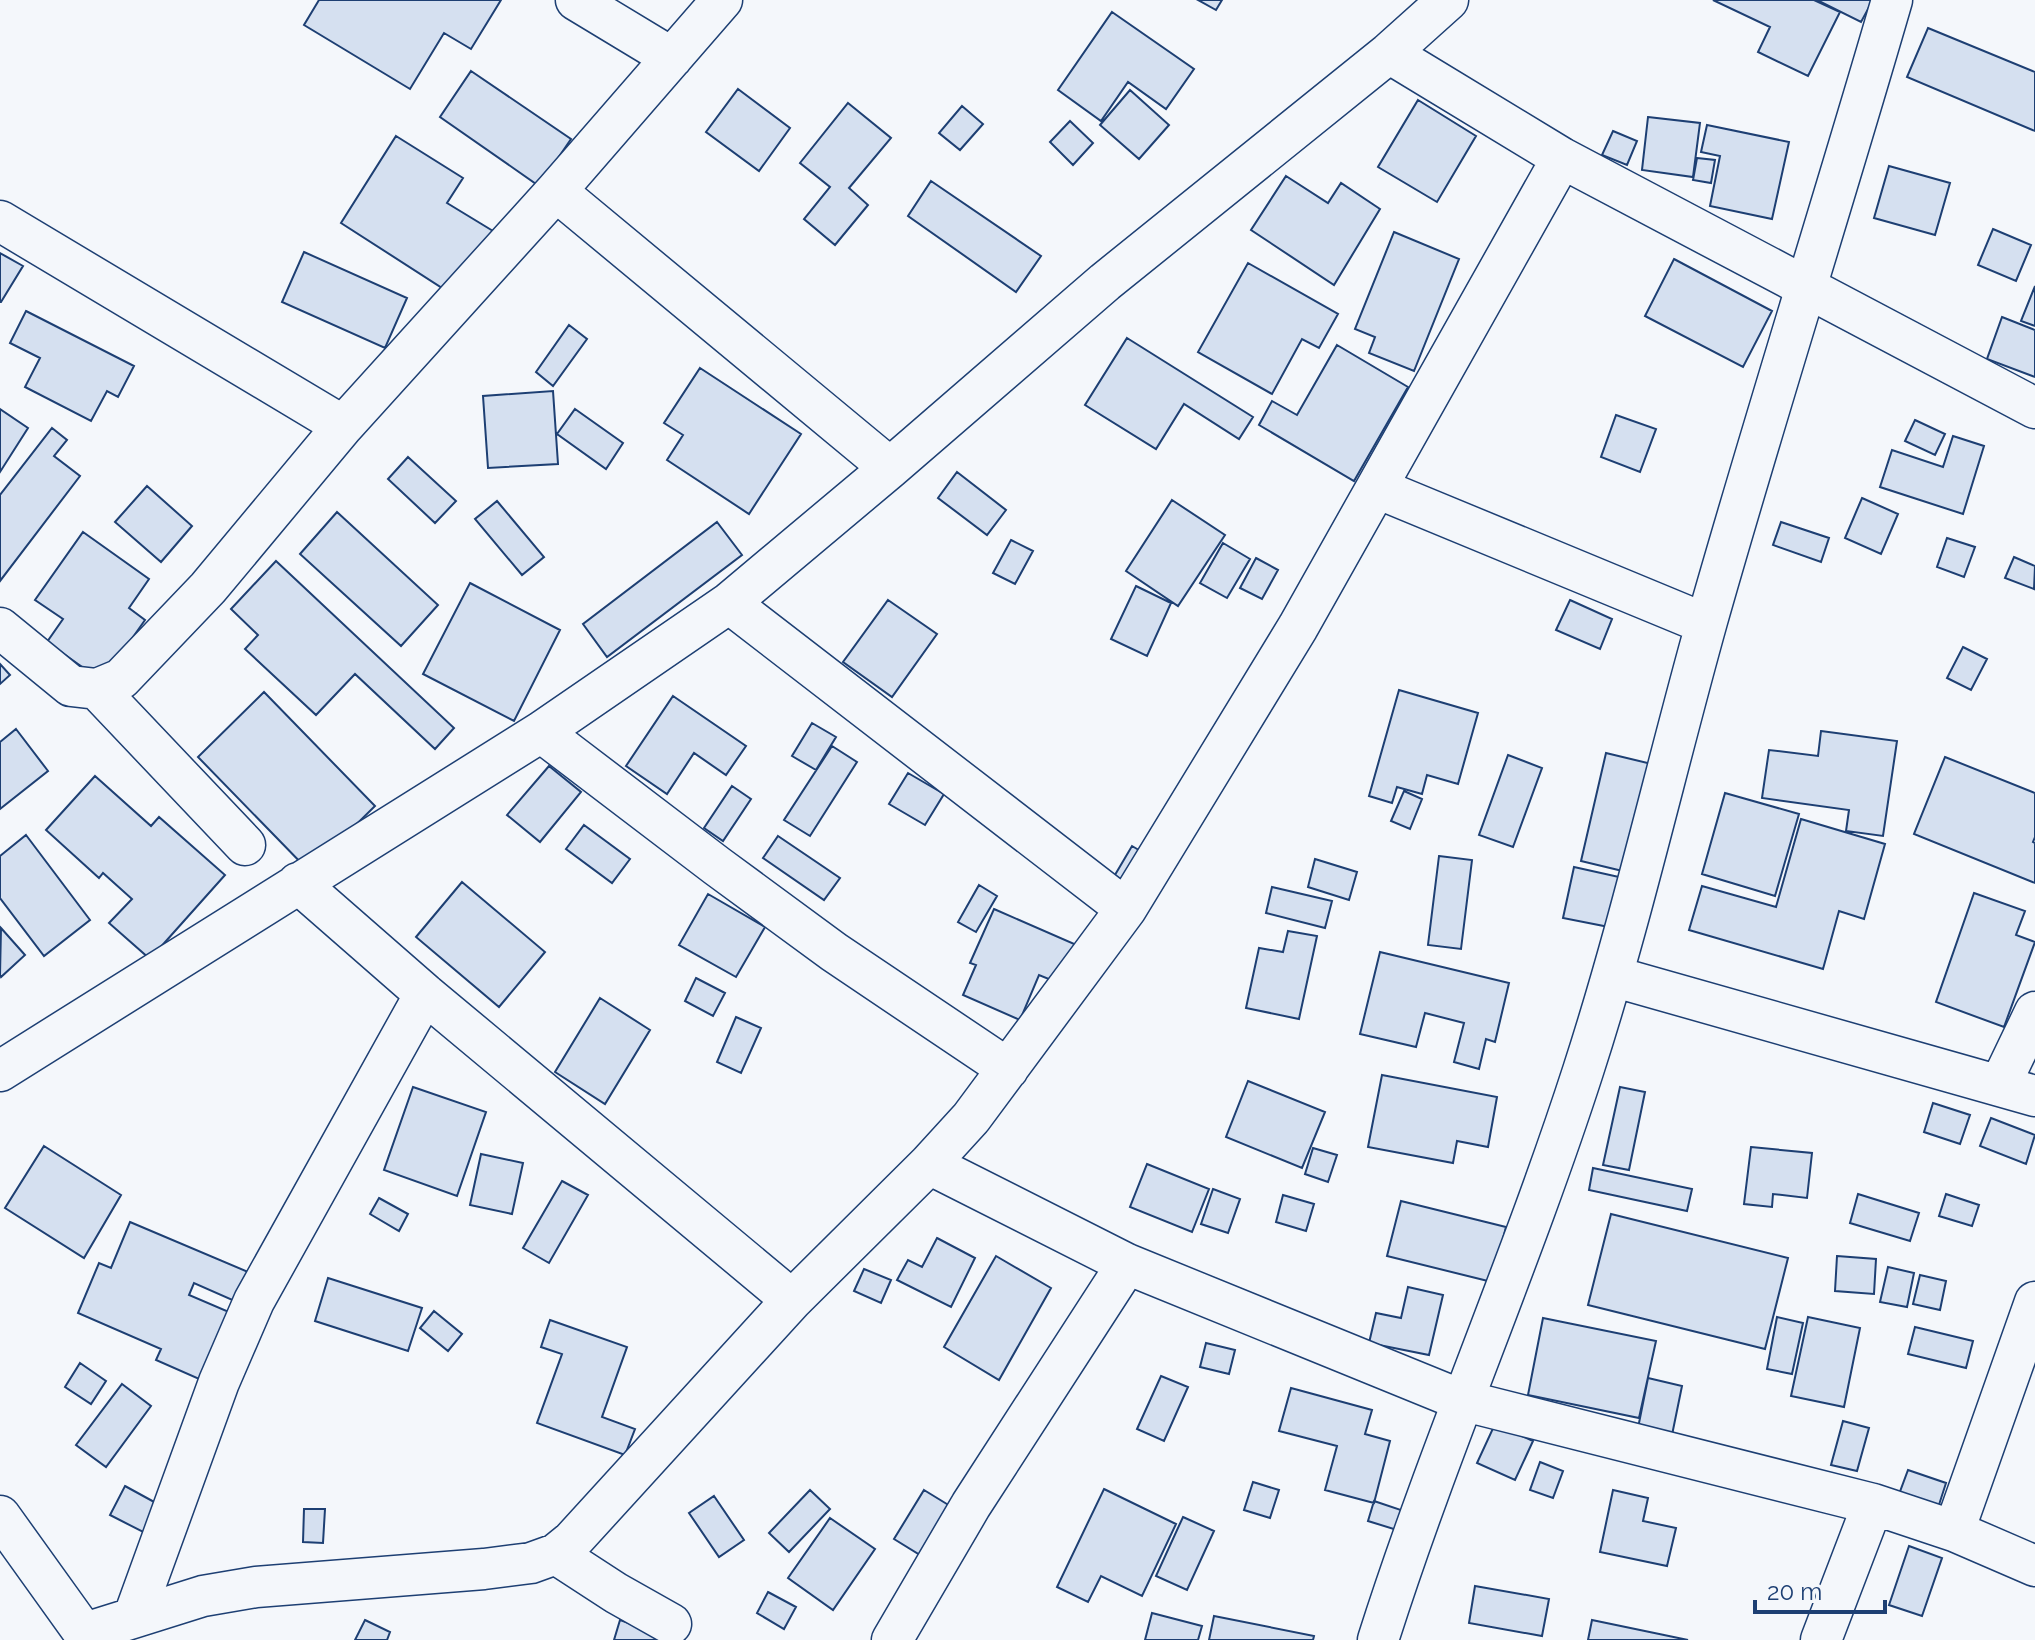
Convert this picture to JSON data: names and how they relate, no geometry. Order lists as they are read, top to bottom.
{
  "scale_bar": "20 m"
}
